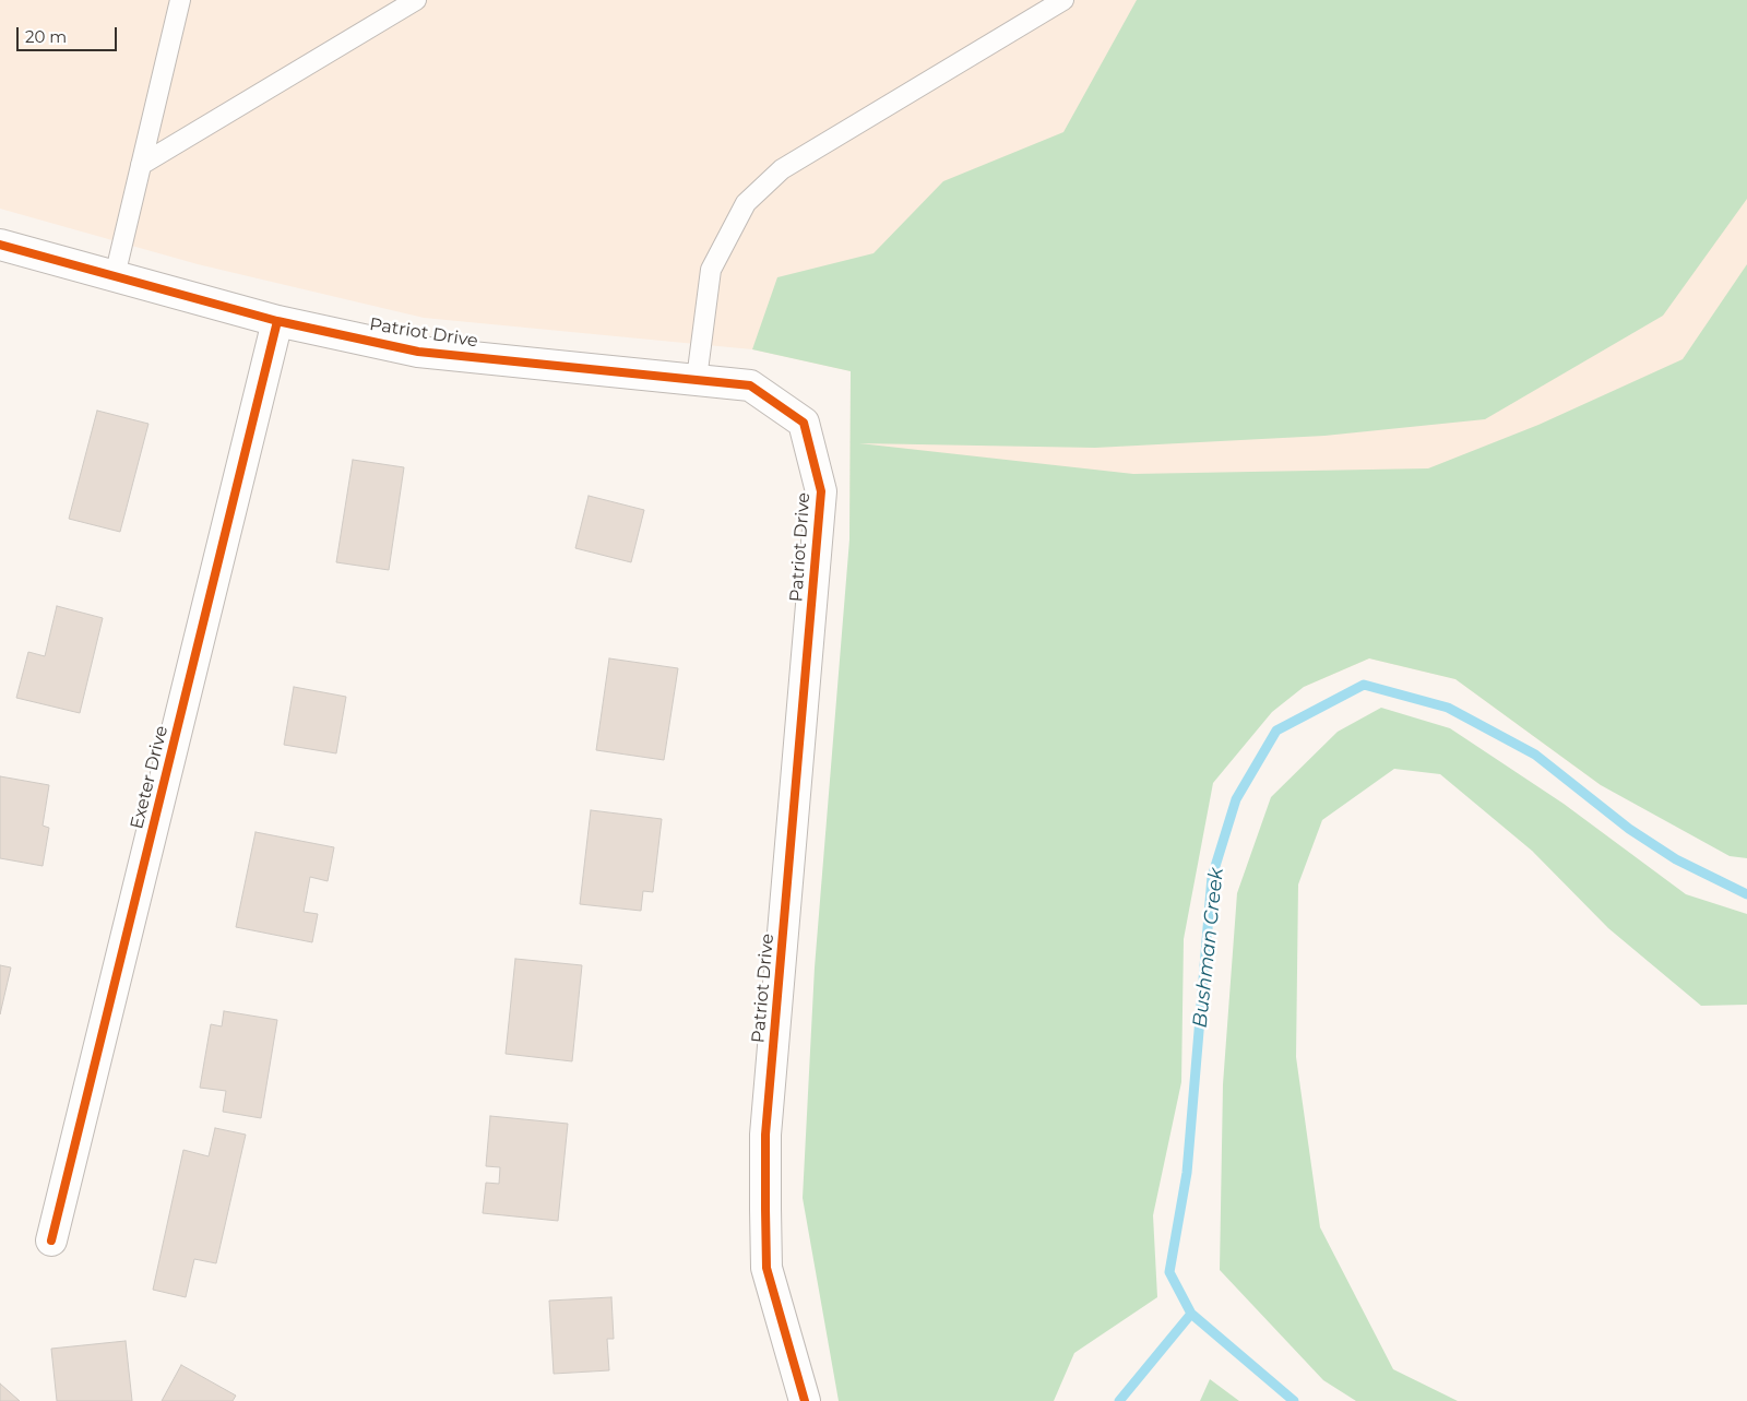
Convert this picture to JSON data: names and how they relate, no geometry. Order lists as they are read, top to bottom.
{
  "streets": {
    "street": ["Patriot Drive", "Exeter Drive"]
  },
  "crossings": [
    ["Patriot Drive", "Exeter Drive"]
  ],
  "water": ["Bushman Creek"],
  "scale_bar": "20 m"
}
